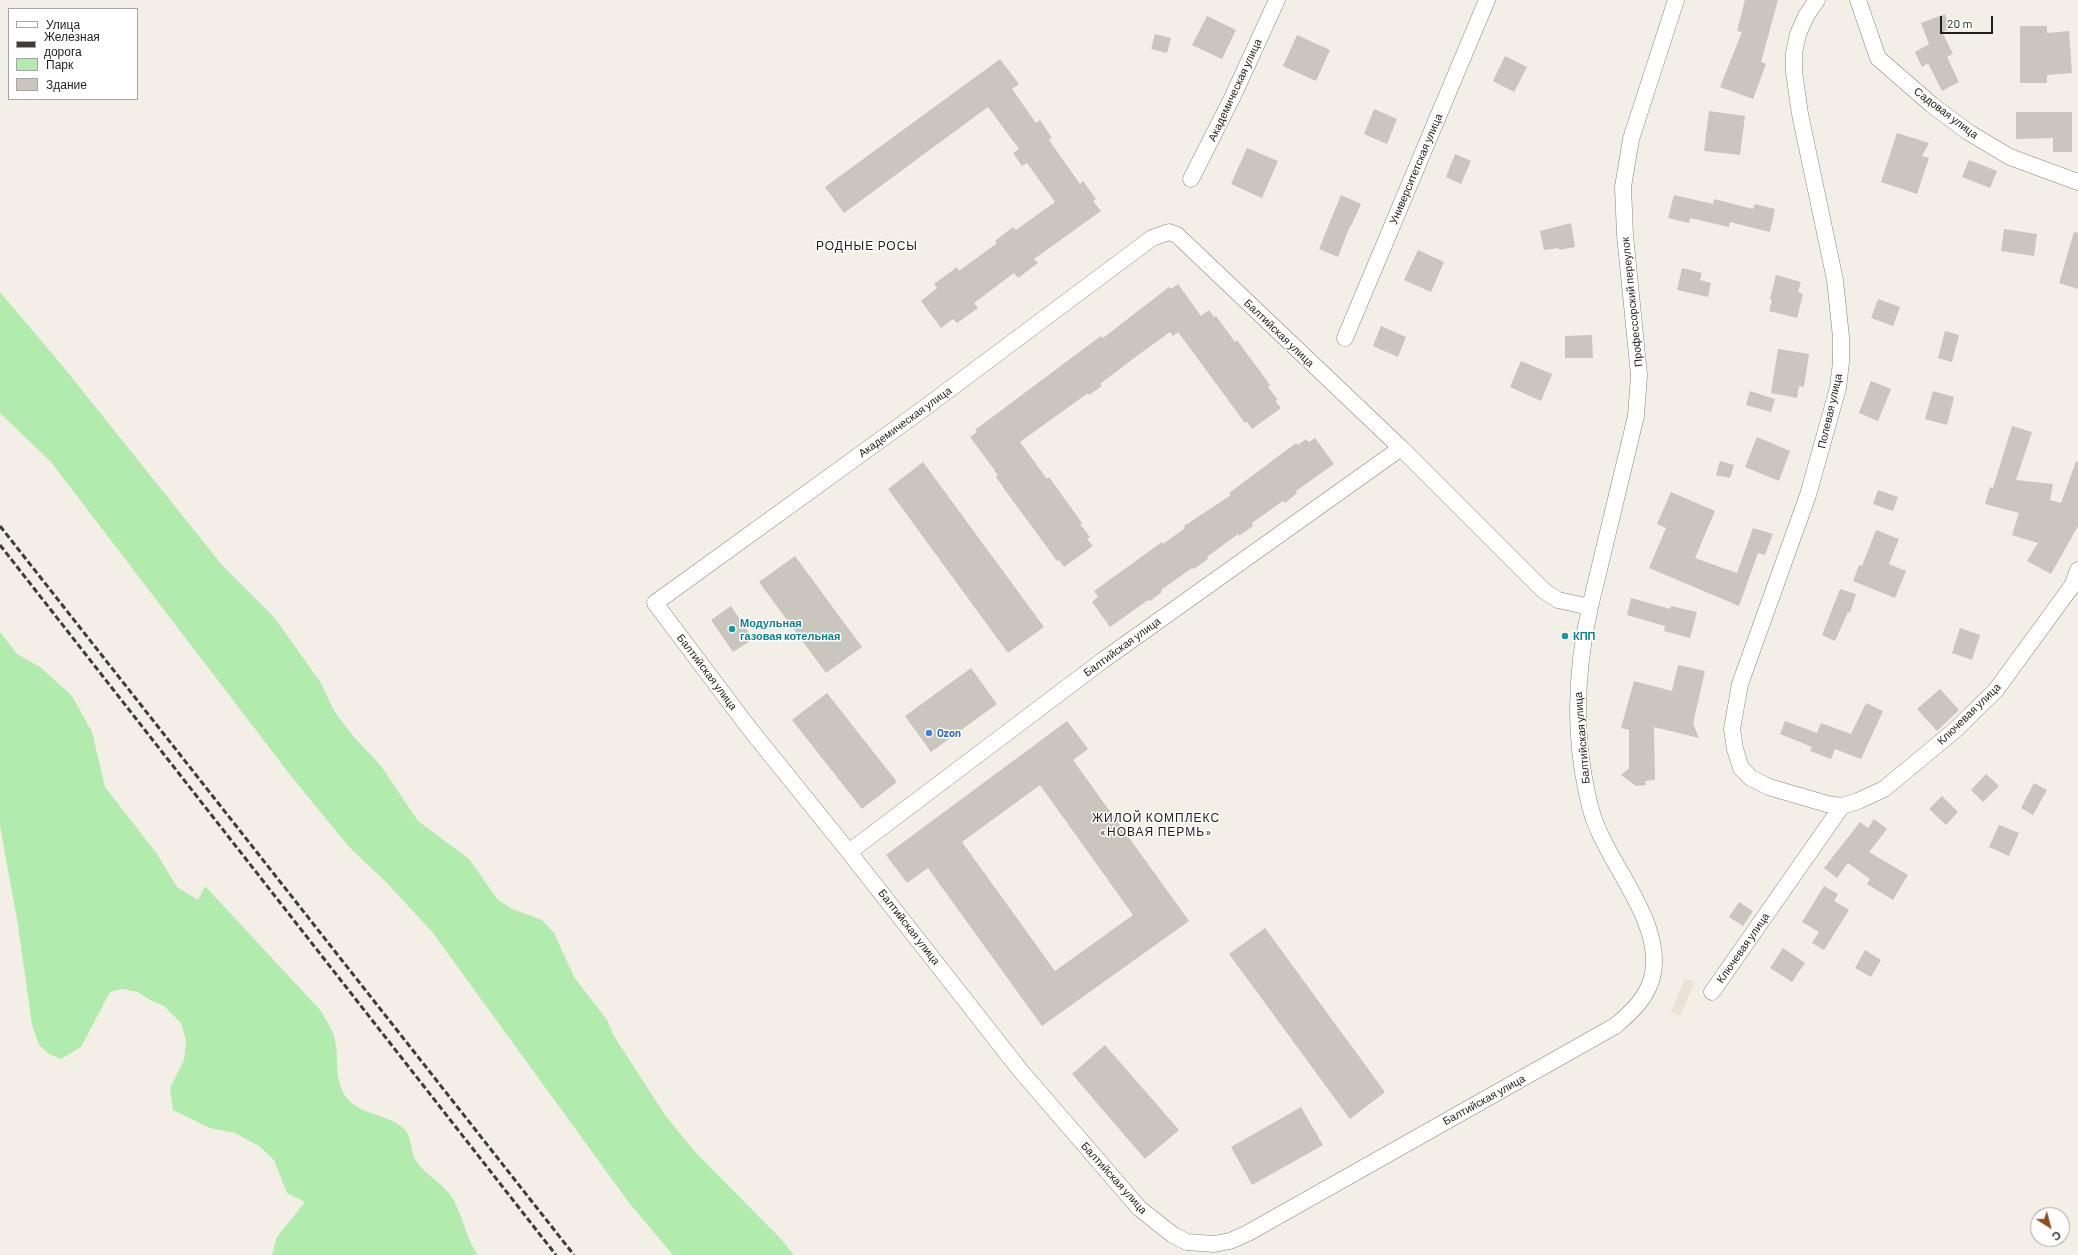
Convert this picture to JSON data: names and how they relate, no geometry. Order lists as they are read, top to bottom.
{
  "streets": {
    "street": [
      "Академическая улица",
      "Садовая улица",
      "Университетская улица",
      "Профессорский переулок",
      "Балтийская улица",
      "Полевая улица",
      "Ключевая улица"
    ]
  },
  "crossings": [
    ["Академическая улица", "Балтийская улица"],
    ["Профессорский переулок", "Балтийская улица"],
    ["Полевая улица", "Ключевая улица"]
  ],
  "districts": ["РОДНЫЕ РОСЫ", "ЖИЛОЙ КОМПЛЕКС «НОВАЯ ПЕРМЬ»"],
  "places": ["Модульная газовая котельная", "КПП", "Ozon"],
  "legend": [
    "Улица",
    "Железная дорога",
    "Парк",
    "Здание"
  ],
  "scale_bar": "20 m",
  "north": "bottom right"
}
